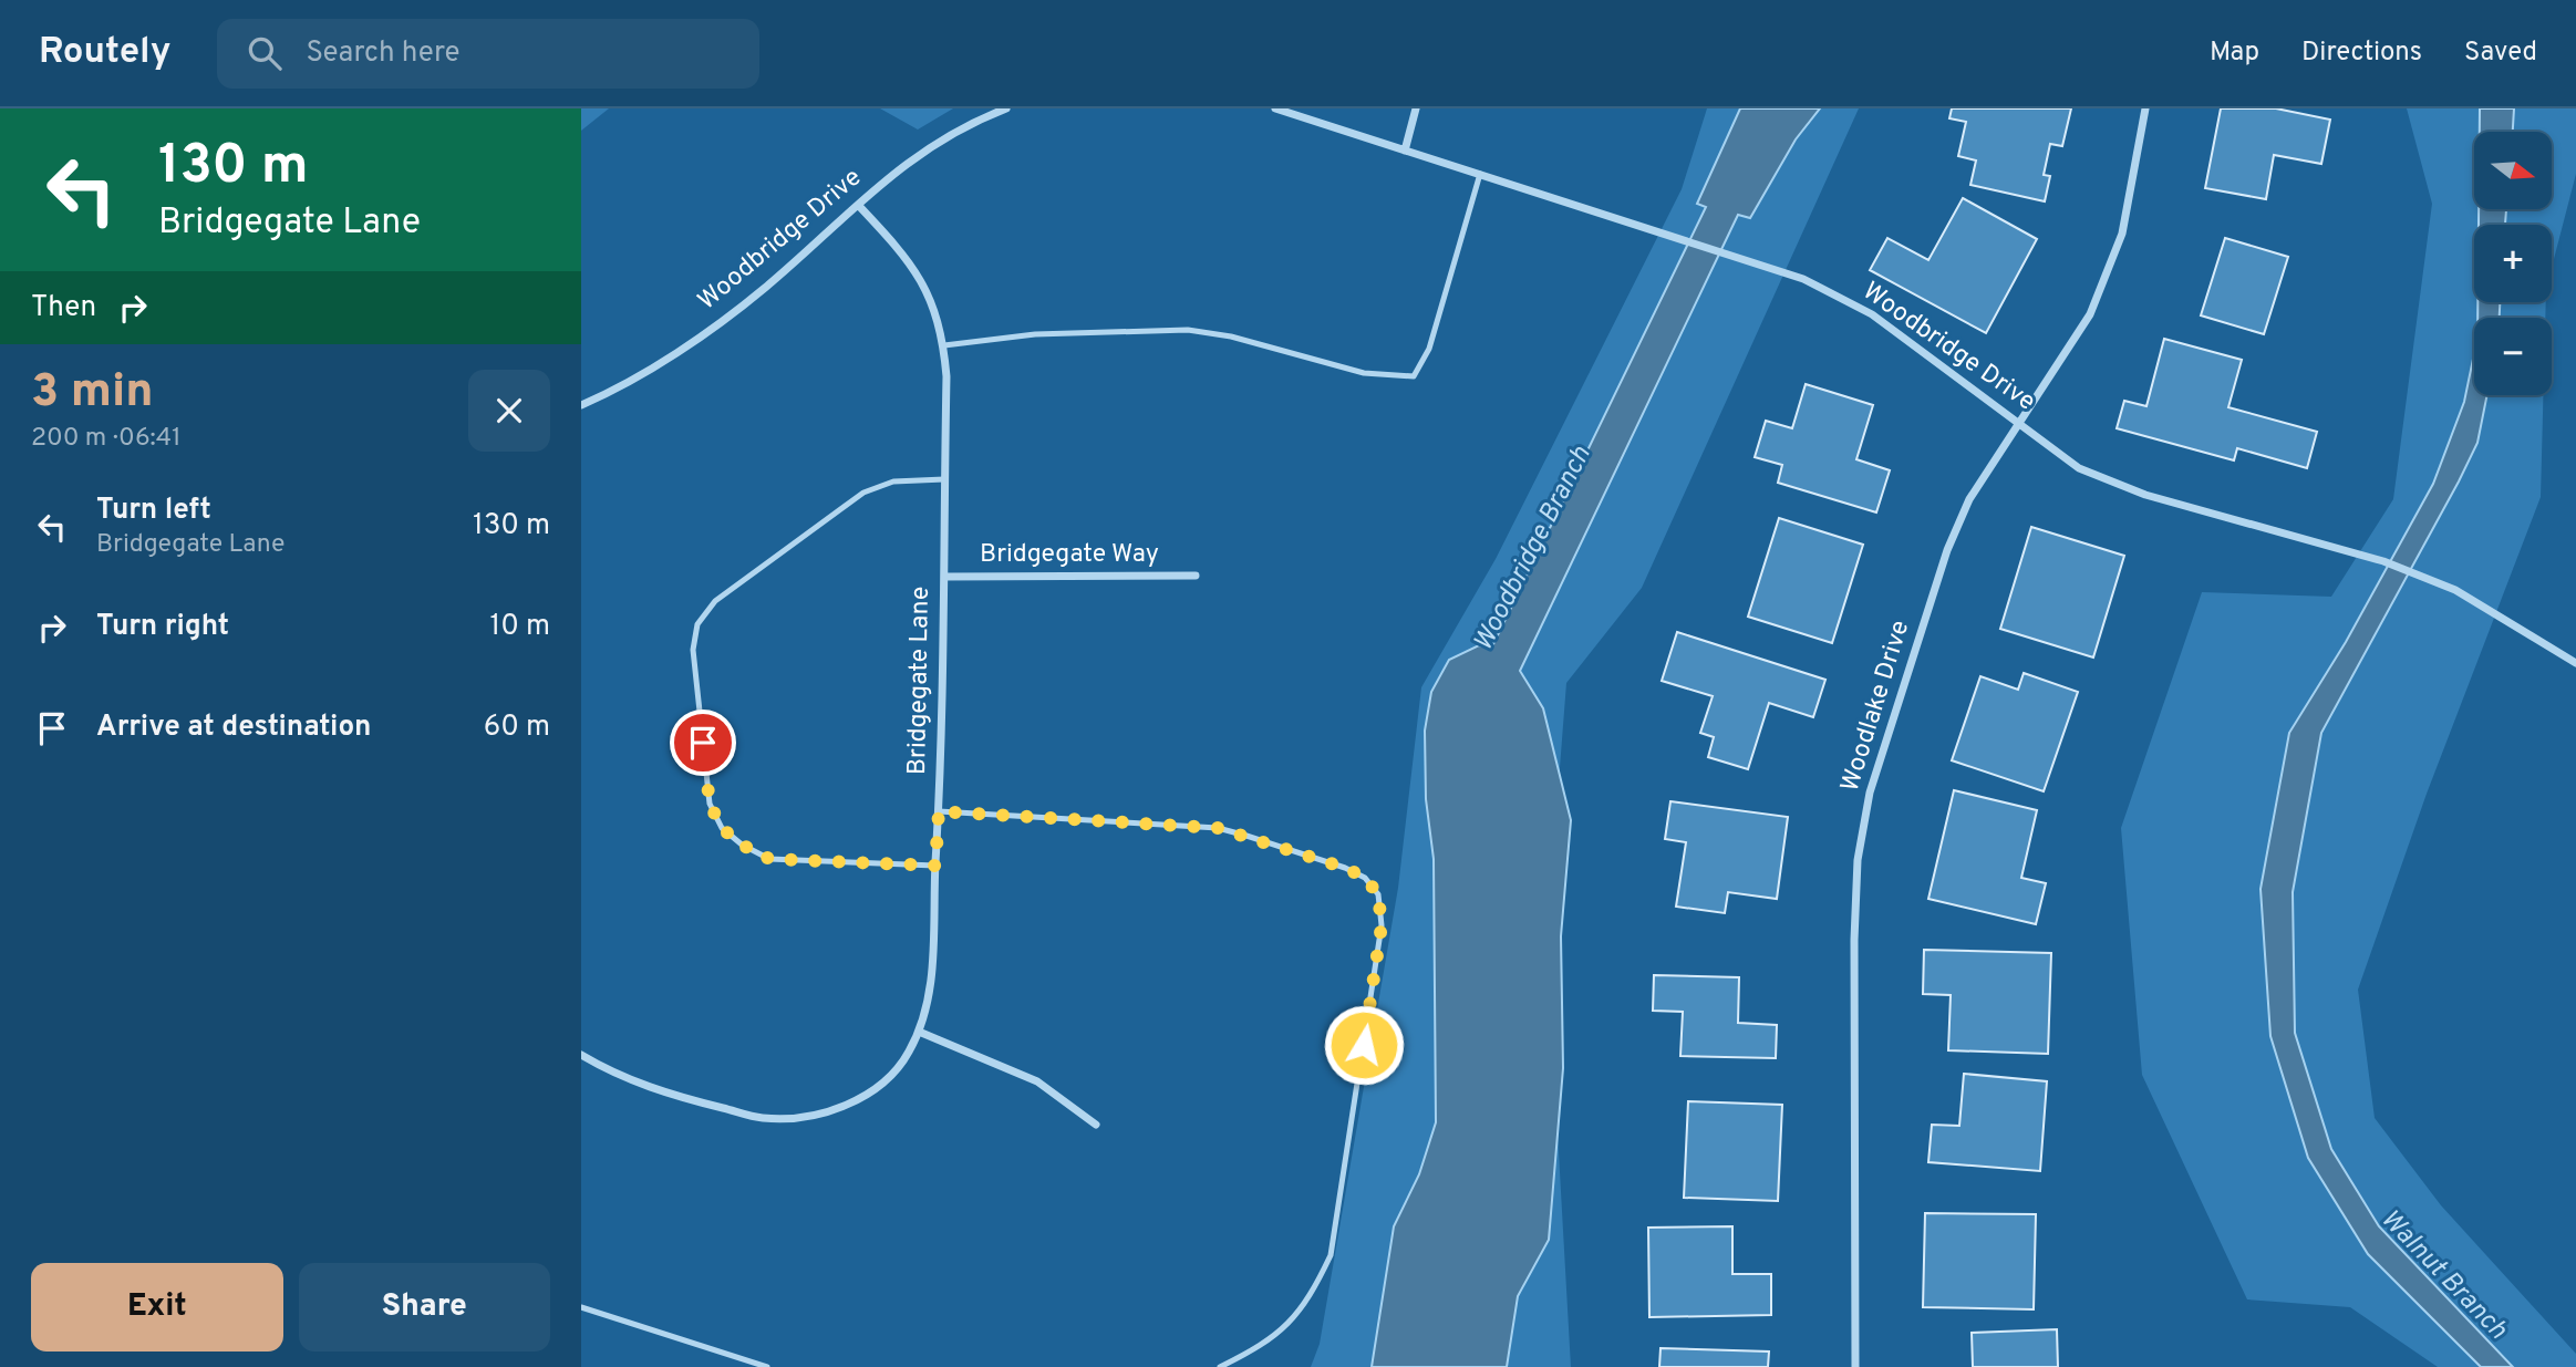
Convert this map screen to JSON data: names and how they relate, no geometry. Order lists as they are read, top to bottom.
{
  "streets": {
    "street": [
      "Woodbridge Drive",
      "Bridgegate Way",
      "Bridgegate Lane",
      "Woodlake Drive"
    ]
  },
  "crossings": [
    ["Woodbridge Drive", "Bridgegate Lane"],
    ["Woodbridge Drive", "Woodlake Drive"],
    ["Bridgegate Way", "Bridgegate Lane"]
  ],
  "water": ["Woodbridge Branch", "Walnut Branch"],
  "north": "right",
  "page": {
    "header": "Routely",
    "search": "Search here",
    "nav": ["Map", "Directions", "Saved"],
    "turn": ["130 m", "Bridgegate Lane"],
    "map_buttons": ["+", "−"],
    "then": "Then",
    "heading": ["3 min", "200 m · 06:41"],
    "list": [
      {
        "name": "Turn left",
        "note": "Bridgegate Lane",
        "value": "130 m"
      },
      {
        "name": "Turn right",
        "value": "10 m"
      },
      {
        "name": "Arrive at destination",
        "value": "60 m"
      }
    ],
    "buttons": ["Exit", "Share"]
  }
}
